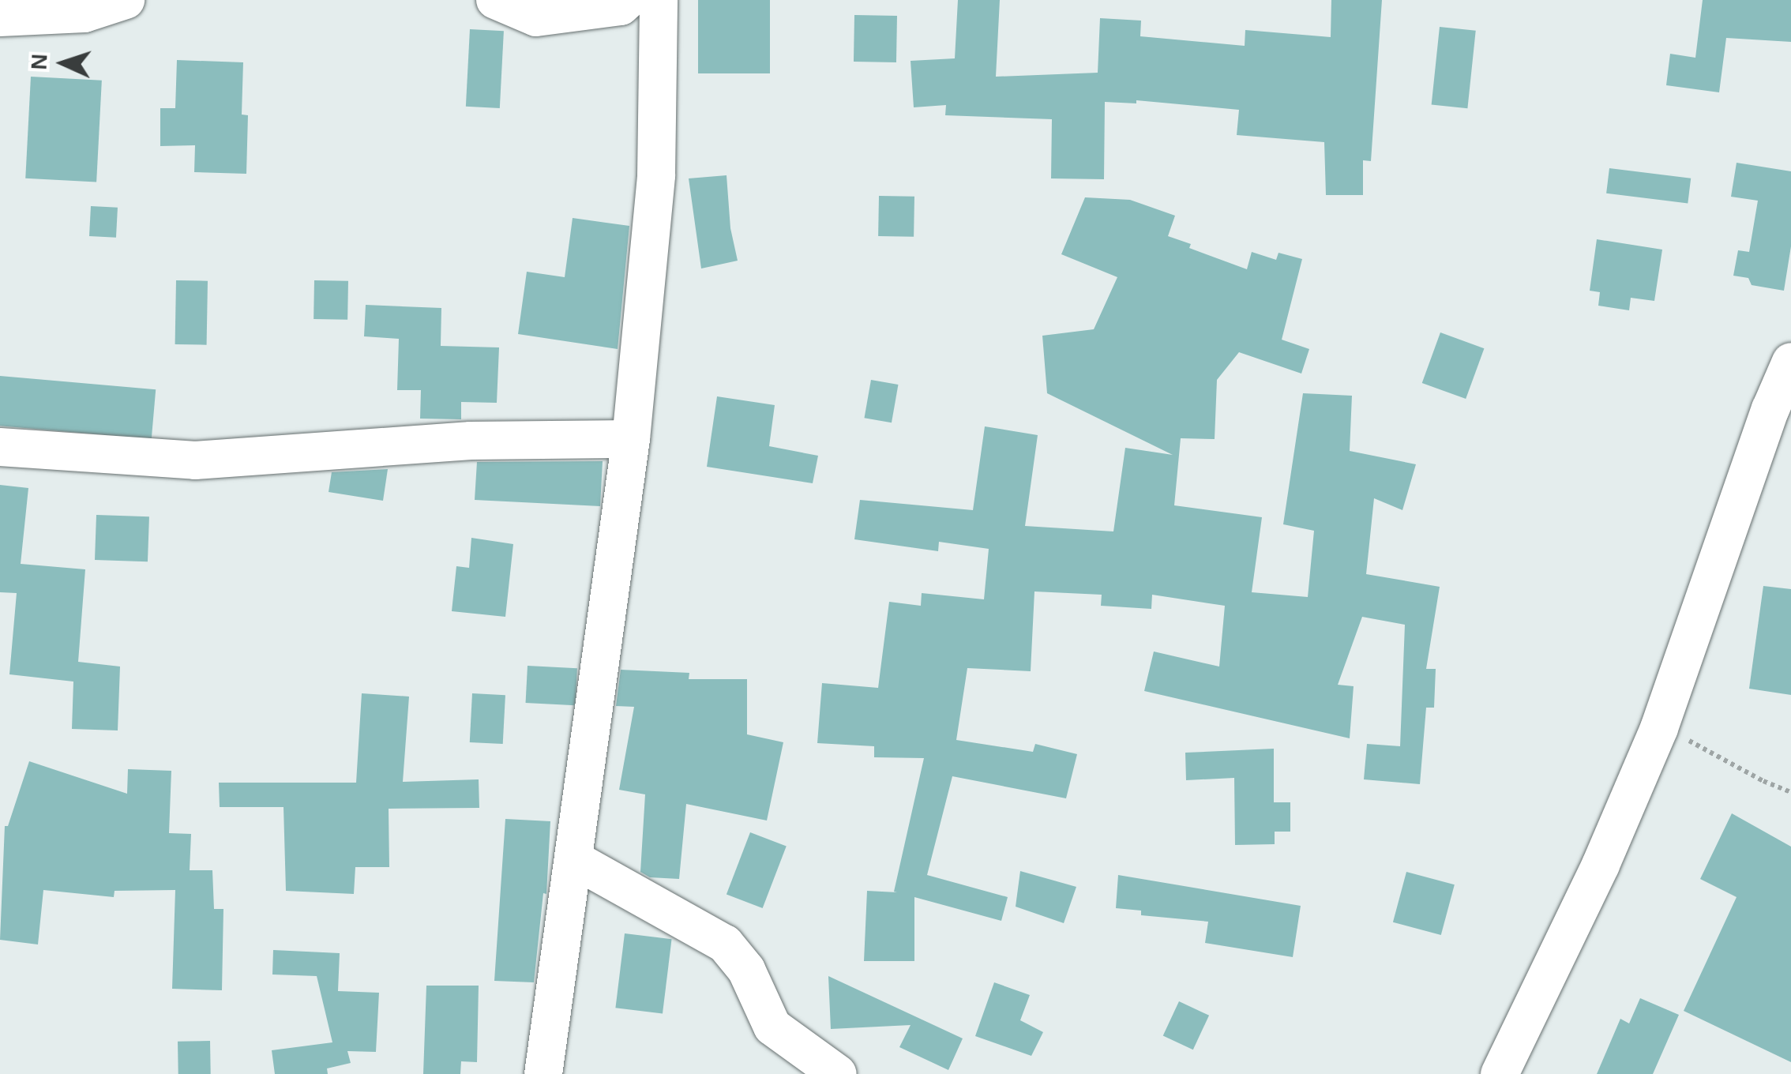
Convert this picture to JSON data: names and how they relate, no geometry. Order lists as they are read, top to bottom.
{
  "north": "left"
}
